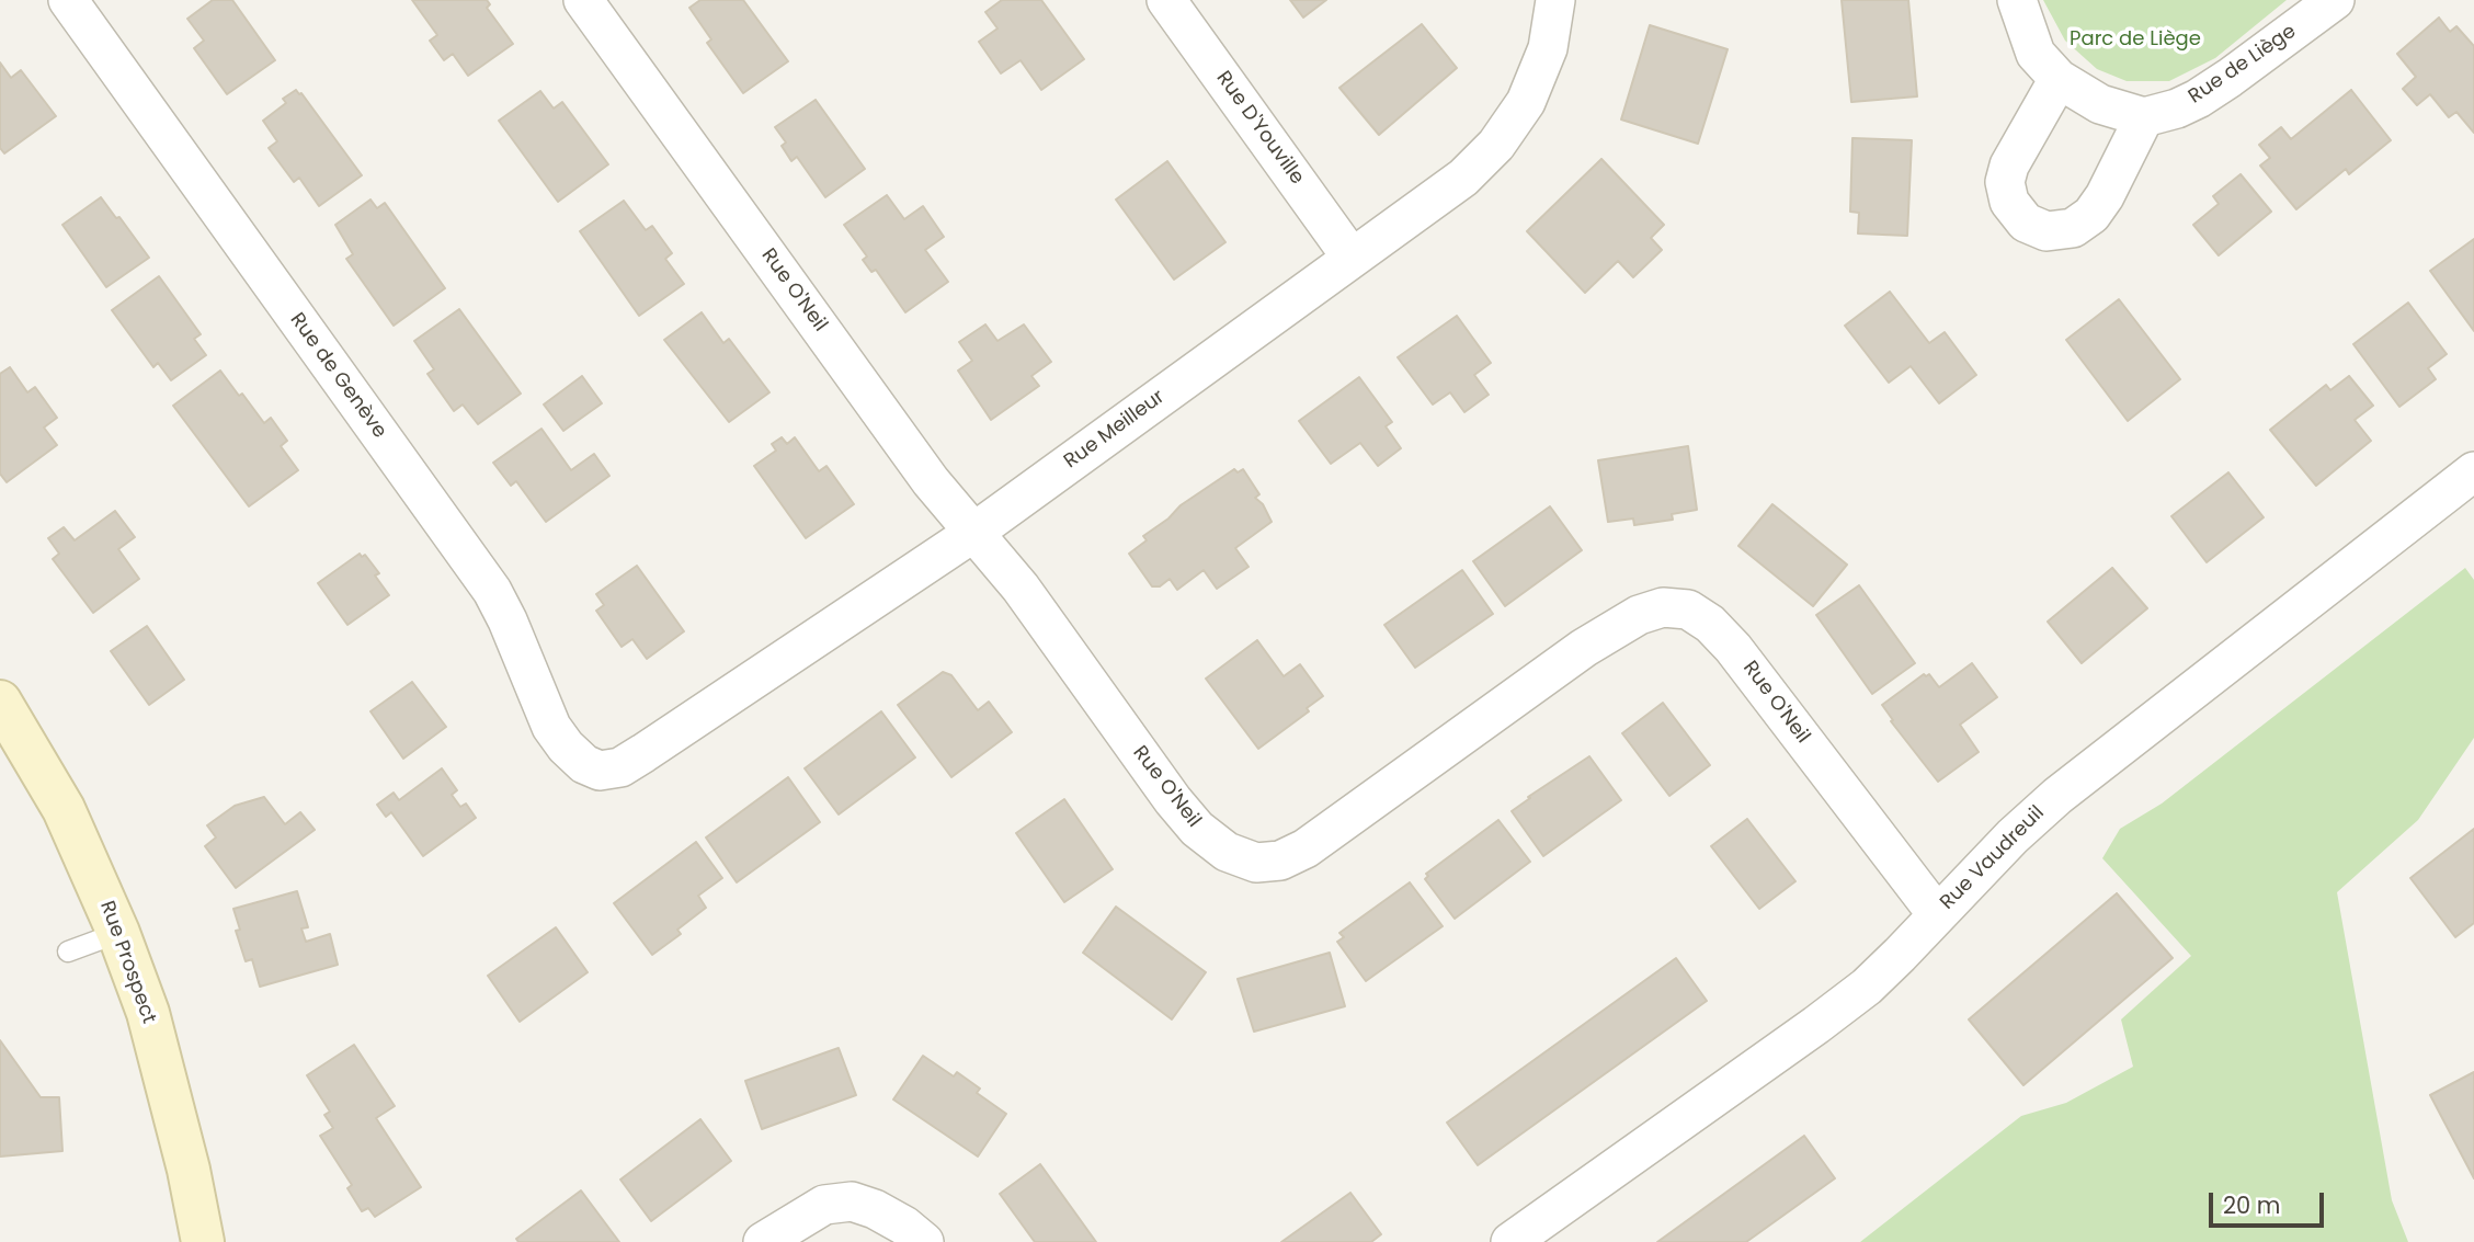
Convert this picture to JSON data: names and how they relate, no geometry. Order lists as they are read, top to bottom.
{
  "streets": {
    "street": [
      "Rue de Liège",
      "Rue D'Youville",
      "Rue O'Neil",
      "Rue de Genève",
      "Rue Meilleur",
      "Rue Vaudreuil",
      "Rue Prospect"
    ]
  },
  "crossings": [
    ["Rue D'Youville", "Rue Meilleur"],
    ["Rue O'Neil", "Rue Meilleur"],
    ["Rue O'Neil", "Rue Vaudreuil"],
    ["Rue de Genève", "Rue Meilleur"]
  ],
  "parks": ["Parc de Liège"],
  "scale_bar": "20 m"
}
